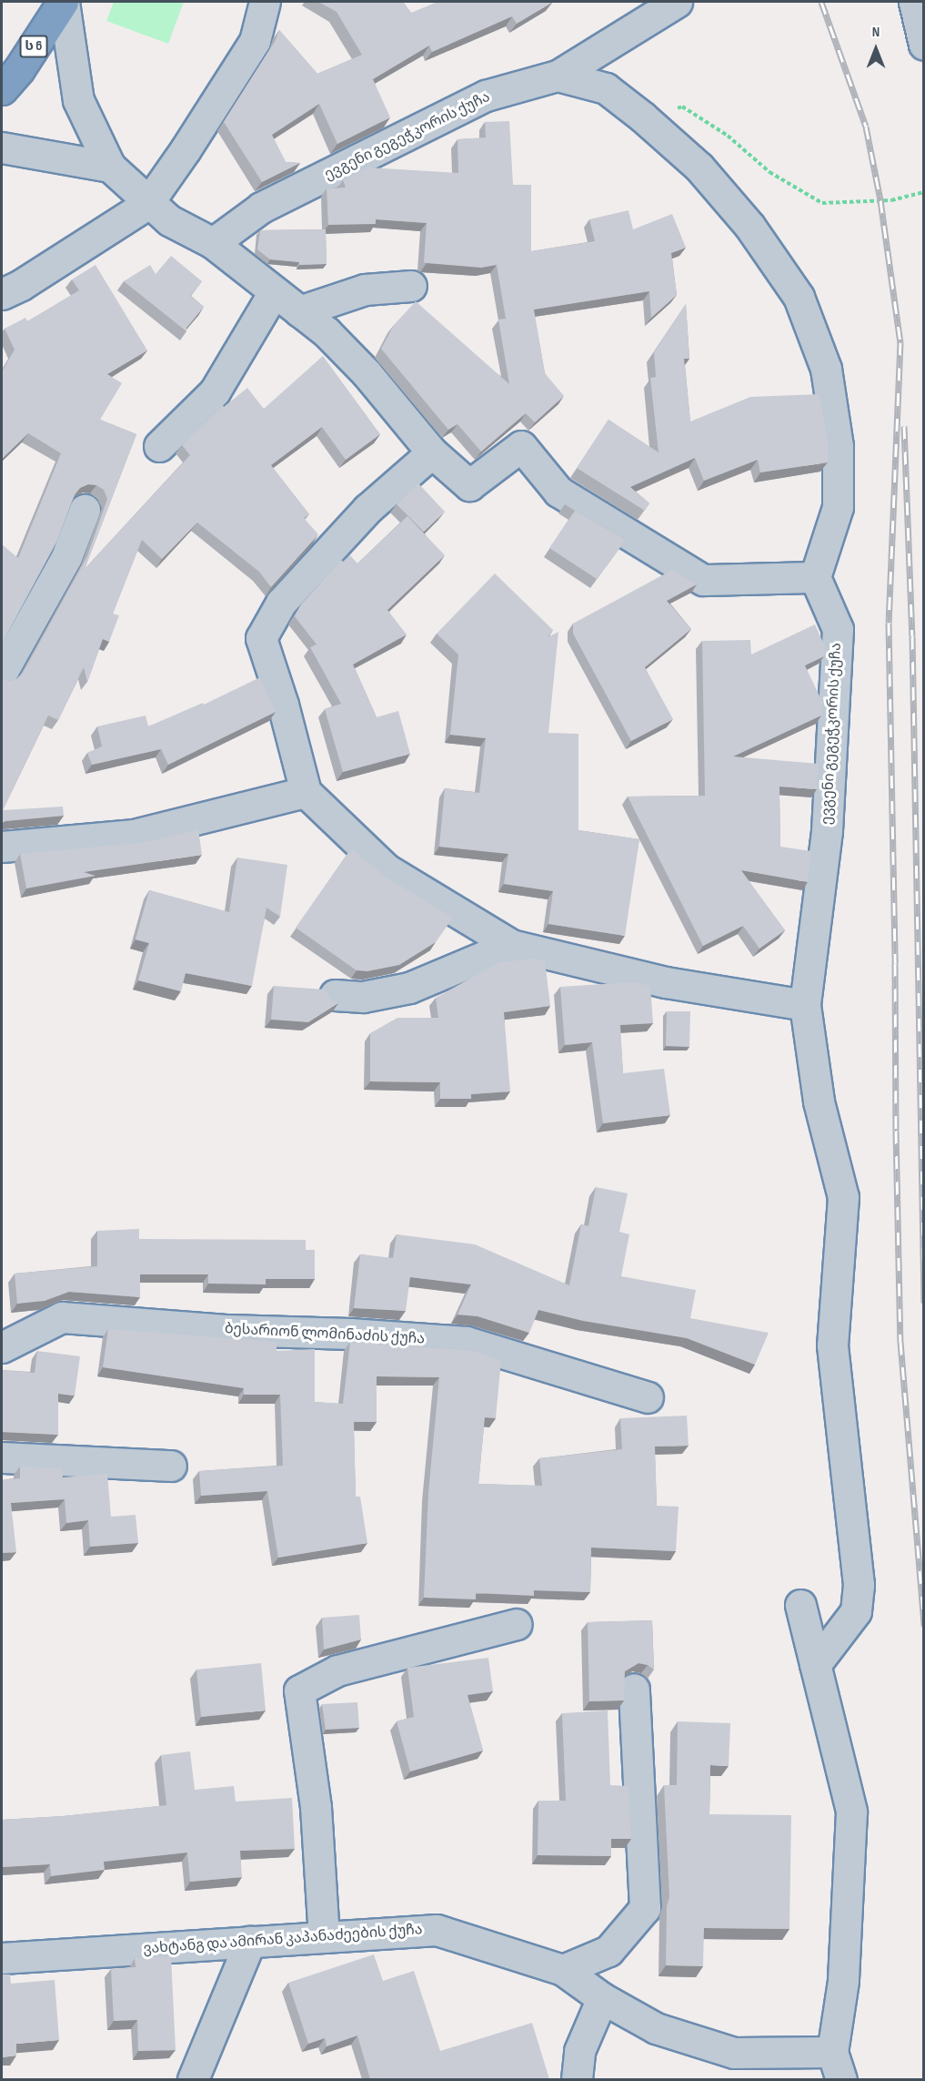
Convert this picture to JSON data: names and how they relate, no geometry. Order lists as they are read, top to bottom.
{
  "streets": {
    "highway": ["ს 6"],
    "street": ["ევგენი გეგეჭკორის ქუჩა", "ბესარიონ ლომინაძის ქუჩა", "ვახტანგ და ამირან კაპანაძეების ქუჩა"]
  },
  "north": "top"
}
